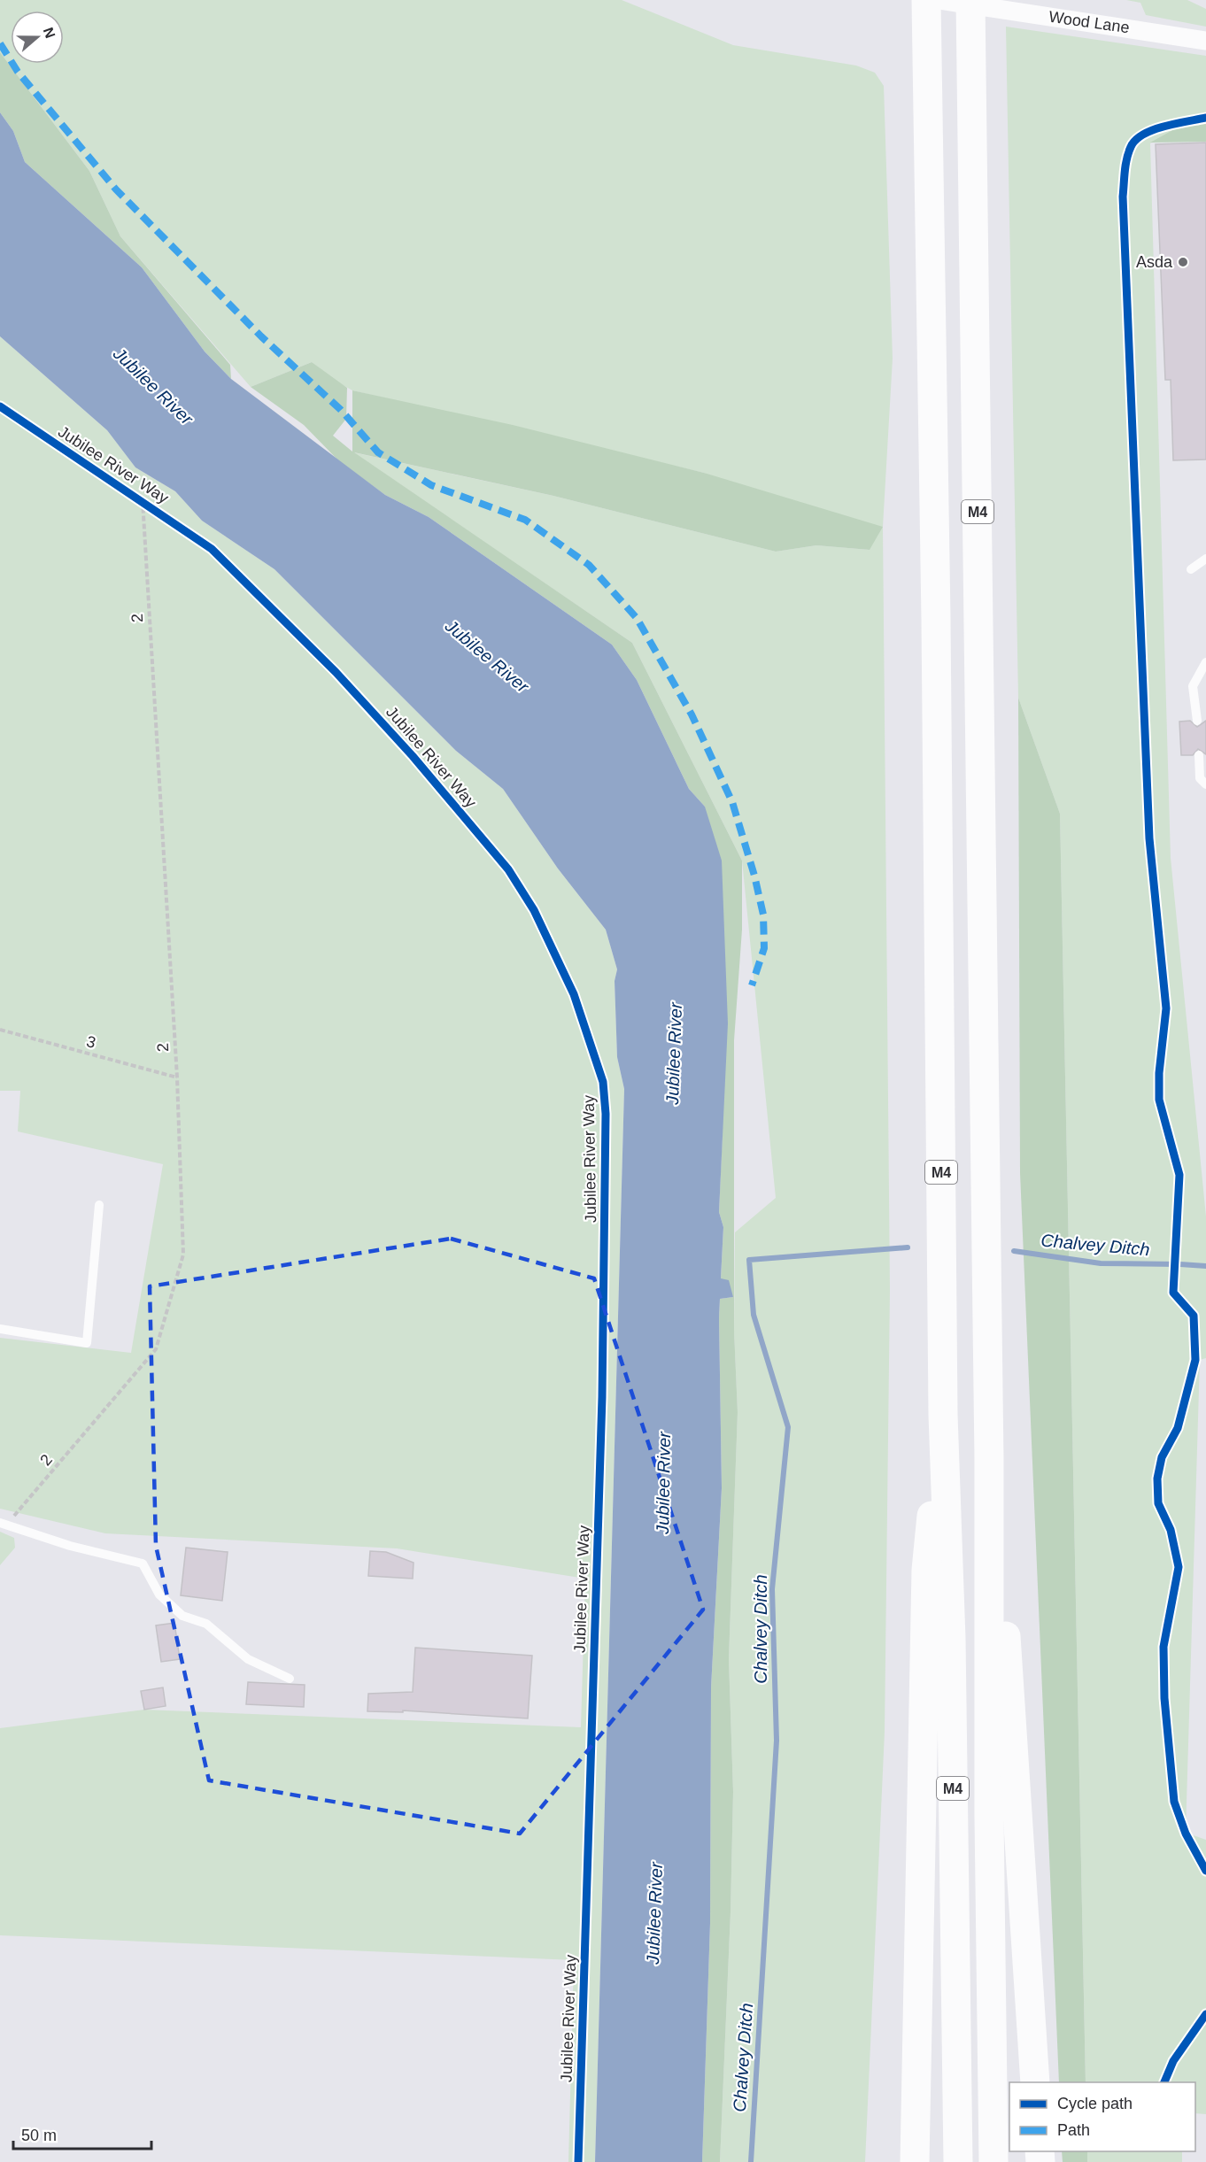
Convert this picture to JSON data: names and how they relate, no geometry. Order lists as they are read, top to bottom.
{
  "streets": {
    "highway": ["M4"],
    "street": ["Wood Lane"],
    "path": ["2", "3"],
    "cycle path": ["Jubilee River Way"]
  },
  "crossings": [
    ["Jubilee River Way", "2"],
    ["2", "3"]
  ],
  "water": ["Jubilee River", "Chalvey Ditch"],
  "places": ["Asda"],
  "legend": ["Cycle path", "Path"],
  "scale_bar": "50 m",
  "north": "right"
}
